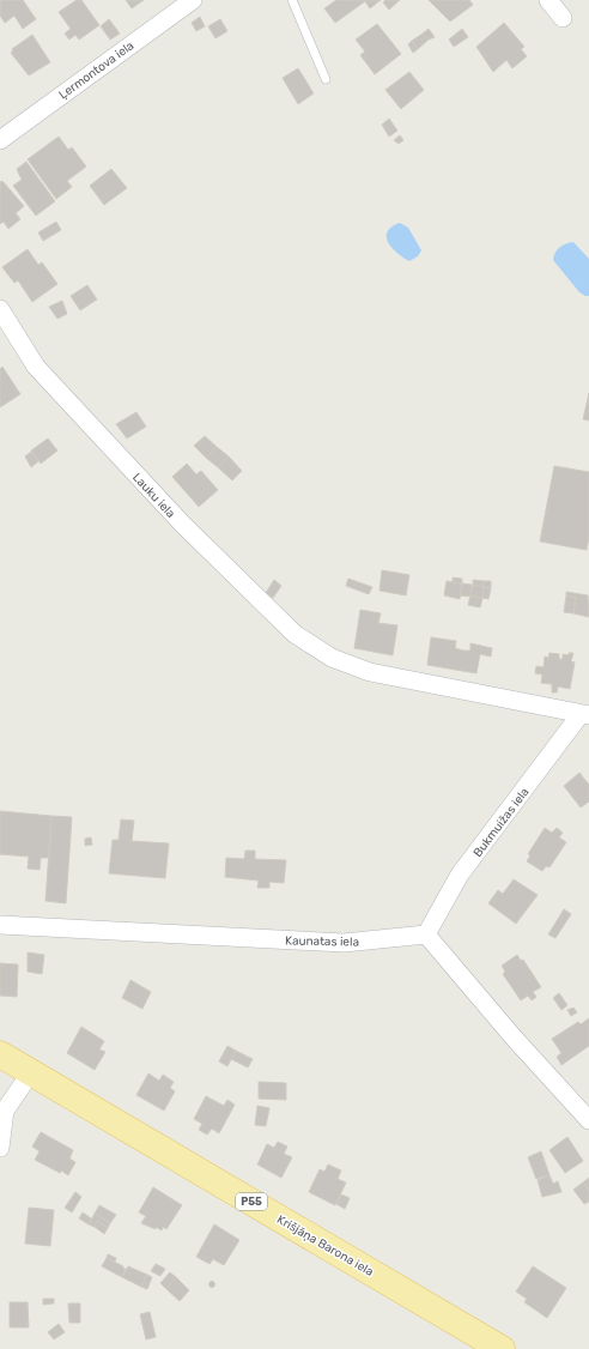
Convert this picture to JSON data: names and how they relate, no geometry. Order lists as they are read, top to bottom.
{
  "streets": {
    "main road": ["P55", "Krišjāņa Barona iela"],
    "street": [
      "Ļermontova iela",
      "Lauku iela",
      "Bukmuižas iela",
      "Kaunatas iela"
    ]
  },
  "crossings": [
    ["Lauku iela", "Bukmuižas iela"],
    ["Bukmuižas iela", "Kaunatas iela"]
  ]
}
